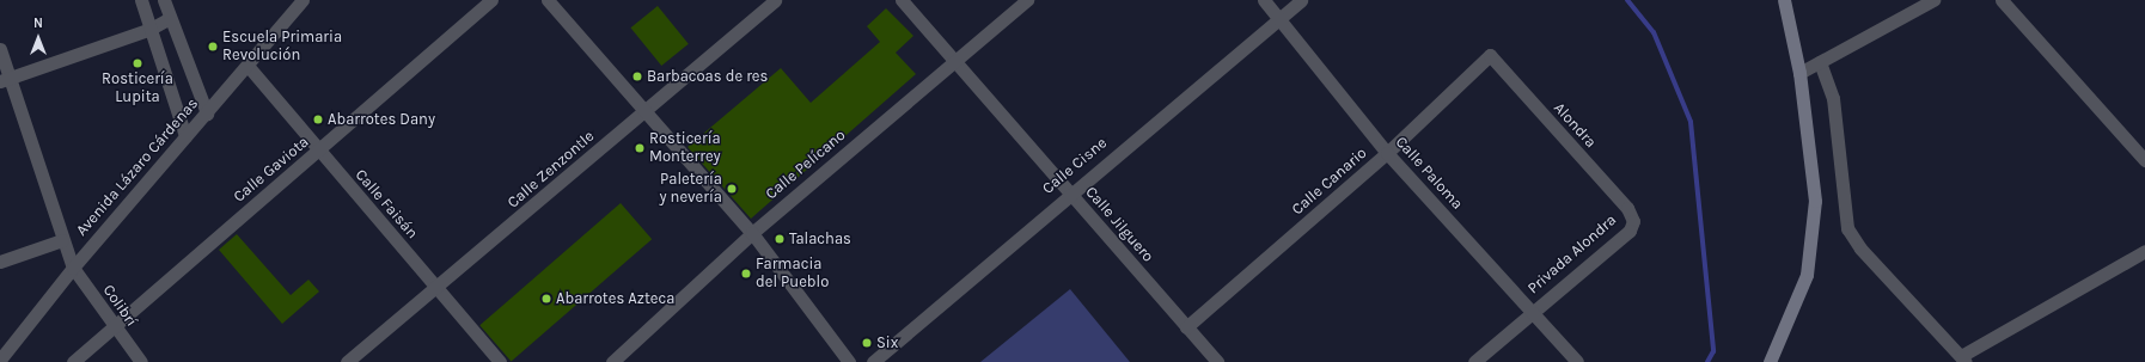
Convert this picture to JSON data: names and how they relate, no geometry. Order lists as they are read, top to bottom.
{
  "streets": {
    "street": [
      "Alondra",
      "Calle Pelícano",
      "Calle Cisne",
      "Avenida Lázaro Cárdenas",
      "Calle Gaviota",
      "Calle Zenzontle",
      "Calle Paloma",
      "Calle Canario",
      "Calle Faisán",
      "Calle Jilguero",
      "Privada Alondra",
      "Colibrí"
    ]
  },
  "crossings": [
    ["Alondra", "Calle Canario"],
    ["Alondra", "Privada Alondra"],
    ["Calle Pelícano", "Calle Jilguero"],
    ["Calle Cisne", "Calle Paloma"],
    ["Calle Cisne", "Calle Jilguero"],
    ["Avenida Lázaro Cárdenas", "Calle Faisán"],
    ["Avenida Lázaro Cárdenas", "Colibrí"],
    ["Calle Gaviota", "Calle Faisán"],
    ["Calle Gaviota", "Colibrí"],
    ["Calle Zenzontle", "Calle Faisán"],
    ["Calle Paloma", "Calle Canario"],
    ["Calle Paloma", "Privada Alondra"],
    ["Calle Canario", "Calle Jilguero"]
  ],
  "places": [
    "Escuela Primaria Revolución",
    "Rosticería Lupita",
    "Barbacoas de res",
    "Abarrotes Dany",
    "Rosticería Monterrey",
    "Paletería y nevería",
    "Talachas",
    "Farmacia del Pueblo",
    "Abarrotes Azteca",
    "Six"
  ],
  "north": "top"
}
